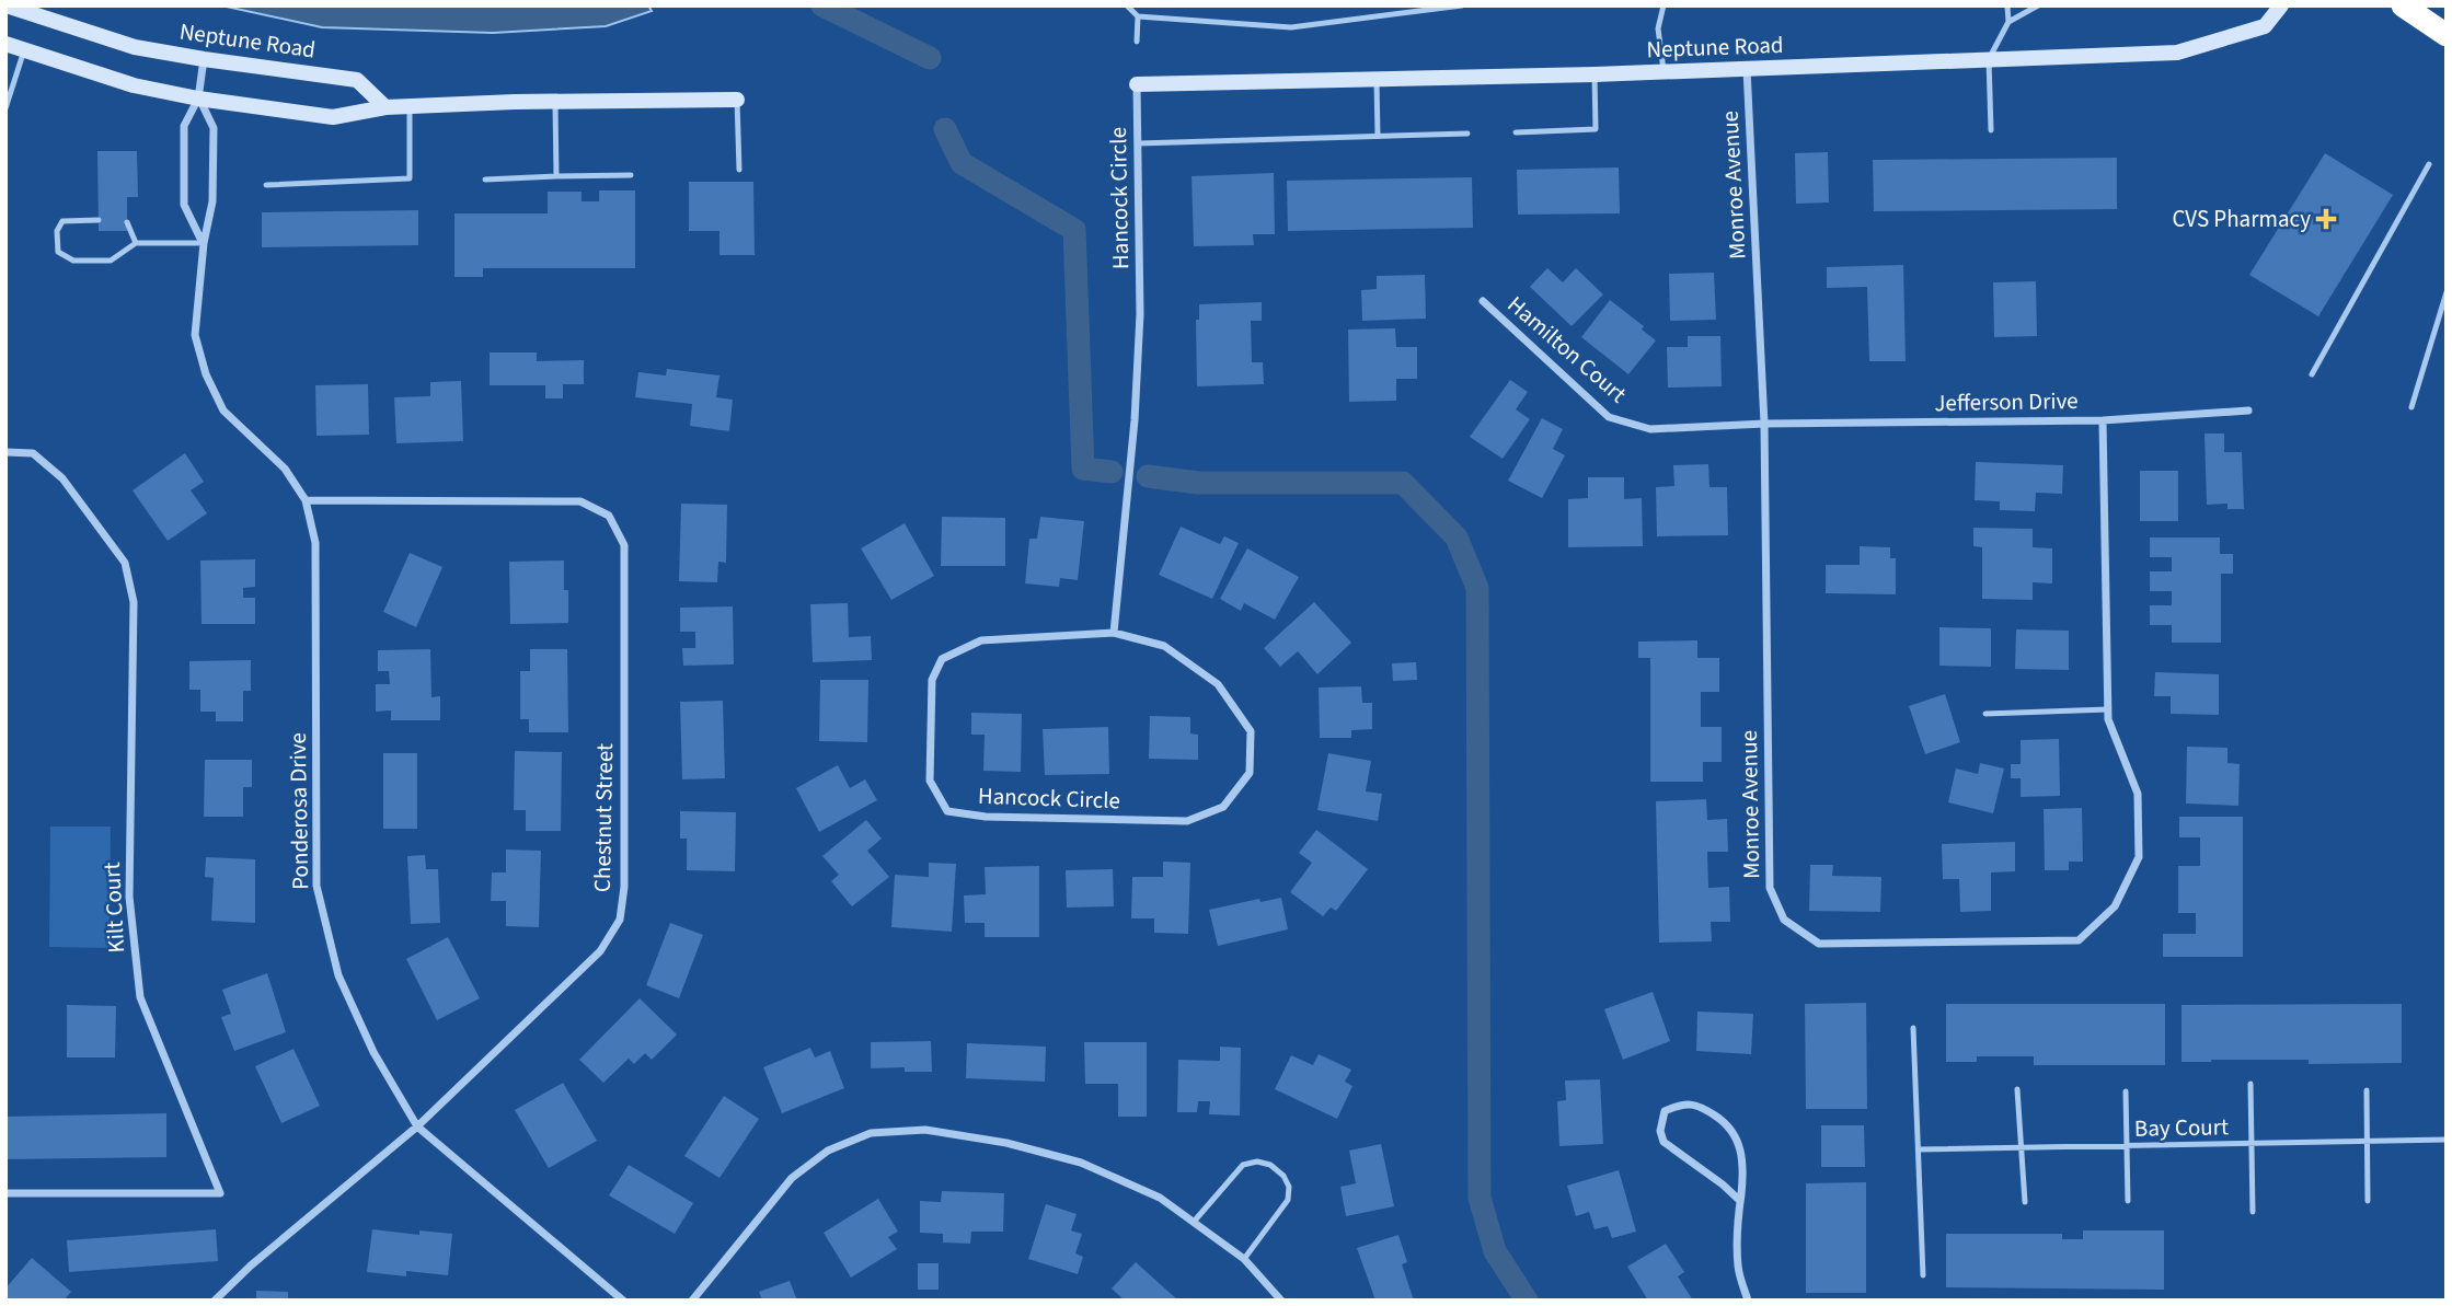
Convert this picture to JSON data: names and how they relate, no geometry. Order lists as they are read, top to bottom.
{
  "streets": {
    "main road": ["Neptune Road"],
    "street": [
      "Monroe Avenue",
      "Hancock Circle",
      "Hamilton Court",
      "Jefferson Drive",
      "Ponderosa Drive",
      "Chestnut Street",
      "Kilt Court"
    ],
    "lane": ["Bay Court"]
  },
  "crossings": [
    ["Neptune Road", "Monroe Avenue"],
    ["Neptune Road", "Hancock Circle"],
    ["Monroe Avenue", "Hamilton Court"],
    ["Monroe Avenue", "Jefferson Drive"],
    ["Hamilton Court", "Jefferson Drive"],
    ["Ponderosa Drive", "Chestnut Street"]
  ],
  "places": {
    "health": ["CVS Pharmacy"]
  }
}
